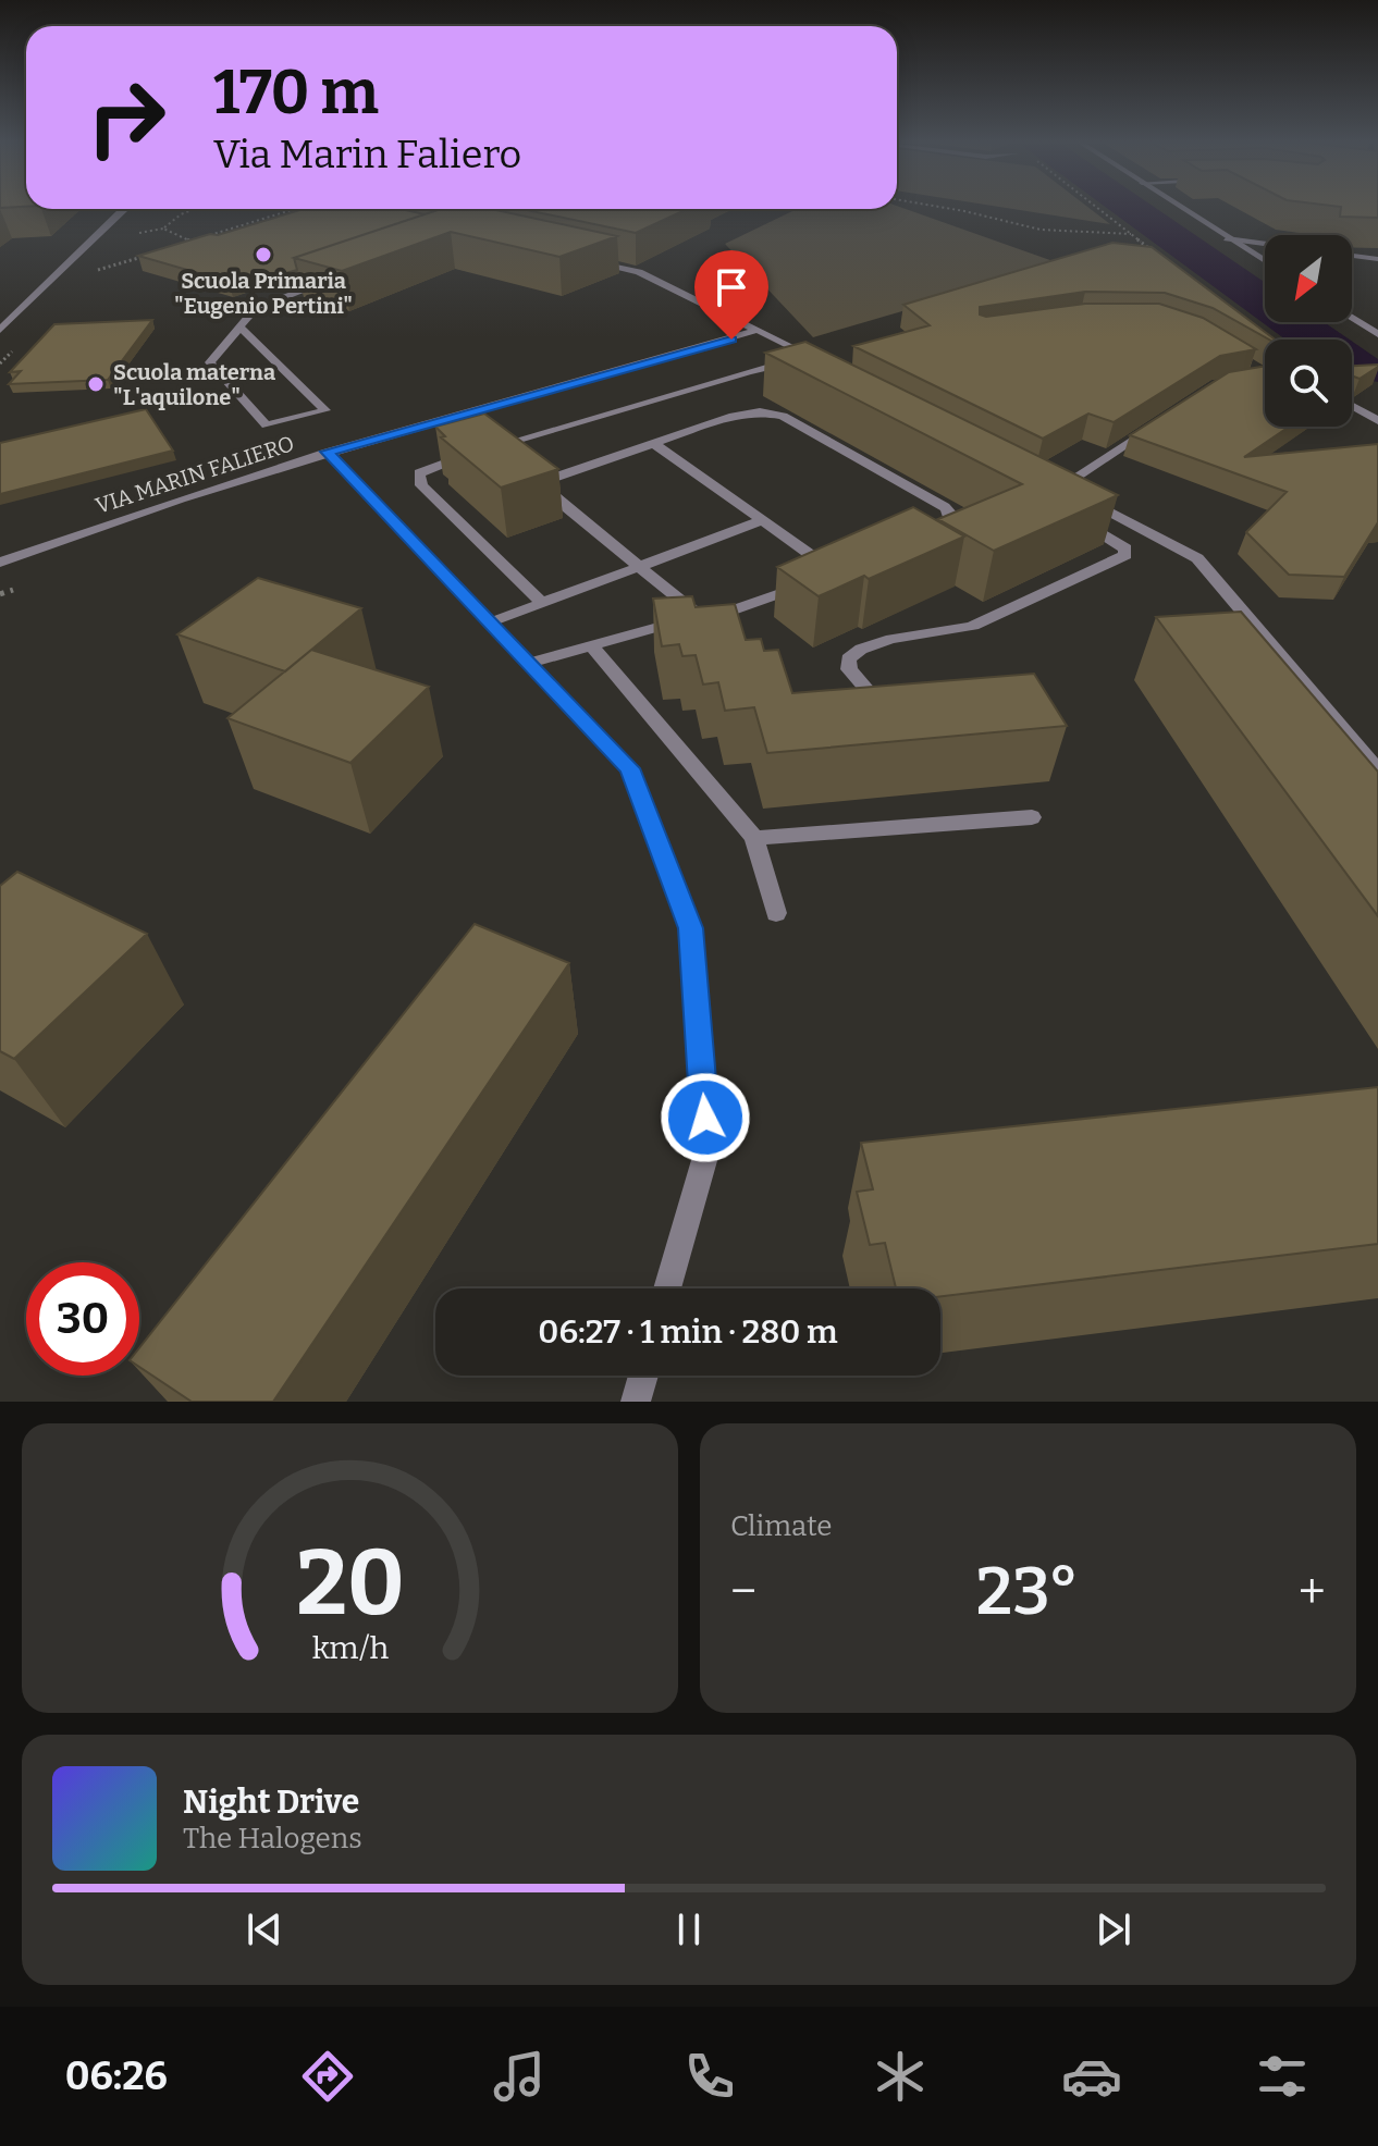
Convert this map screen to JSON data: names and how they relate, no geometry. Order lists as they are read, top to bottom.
{
  "streets": {
    "street": ["VIA MARIN FALIERO"]
  },
  "places": ["Scuola Primaria \"Eugenio Pertini\"", "Scuola materna \"L'aquilone\""],
  "north": "bottom left",
  "page": {
    "turn": ["170 m", "Via Marin Faliero"],
    "limit": "30",
    "trip": "06:27 · 1 min · 280 m",
    "tile": "Climate",
    "heat": ["−", "23°", "+"],
    "song": ["Night Drive", "The Halogens"],
    "tabs": "06:26",
    "gauge": ["20", "km/h"]
  }
}
